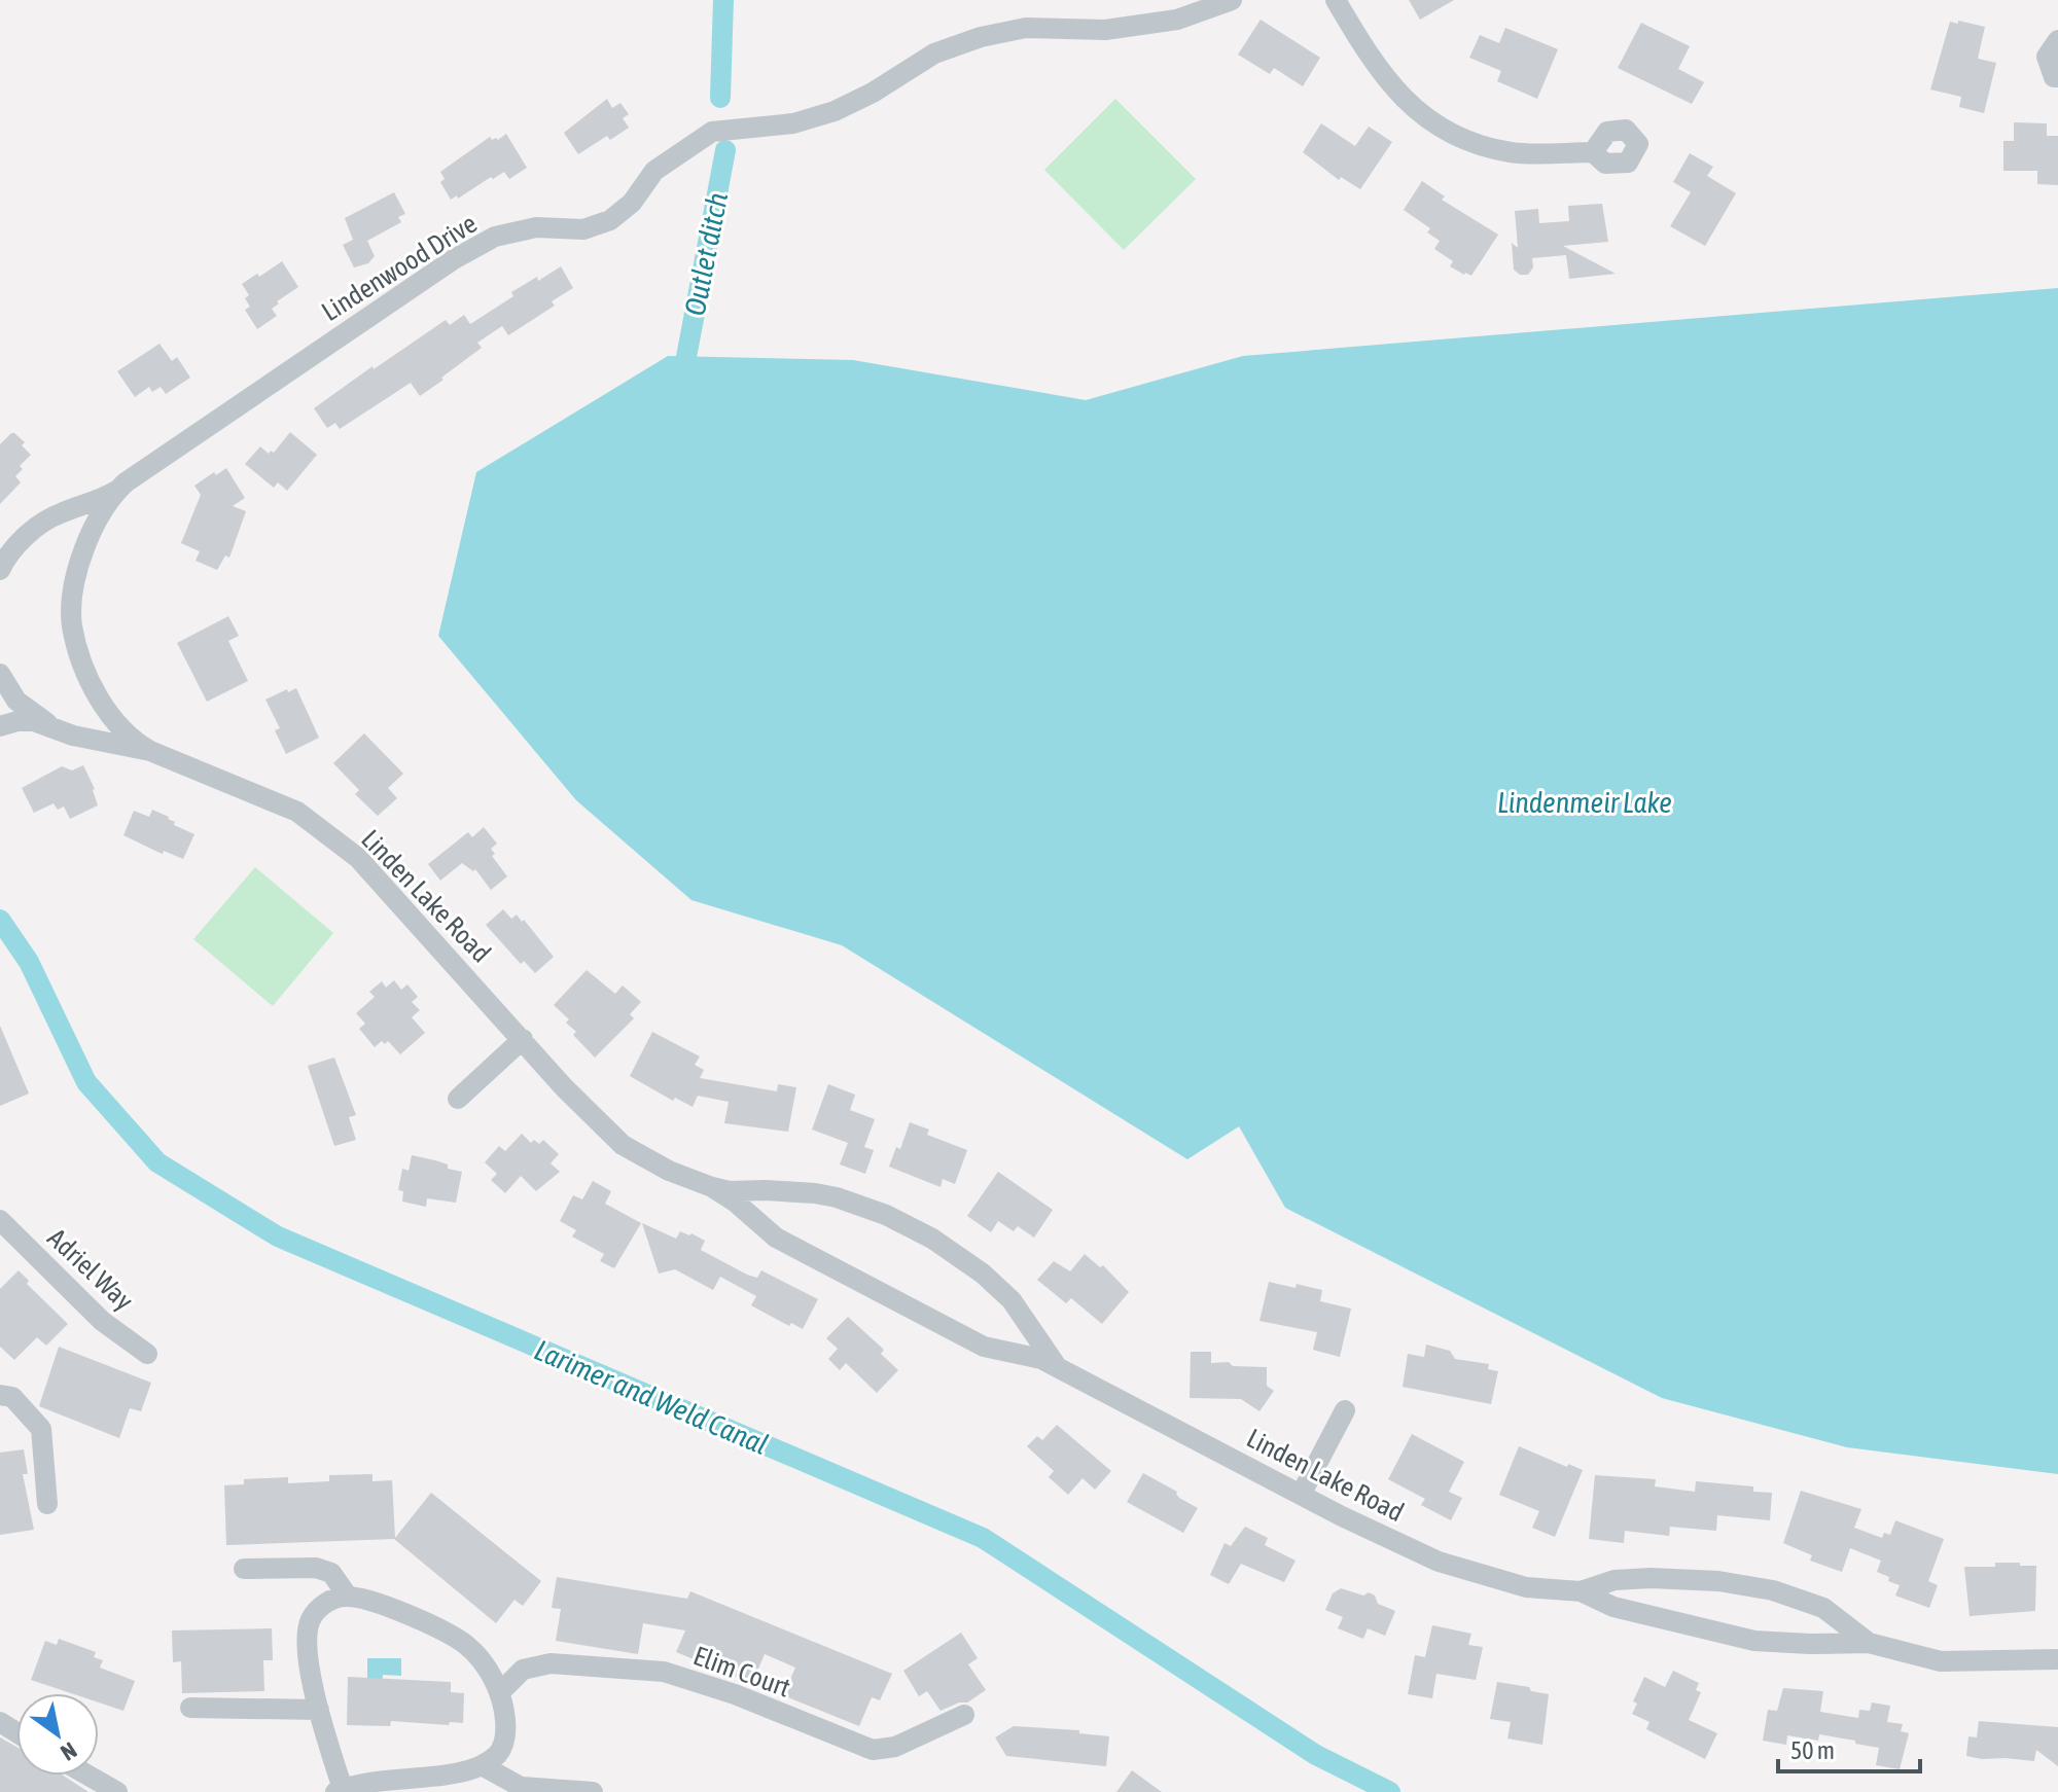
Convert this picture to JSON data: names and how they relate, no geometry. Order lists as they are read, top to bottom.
{
  "streets": {
    "street": [
      "Lindenwood Drive",
      "Linden Lake Road",
      "Adriel Way",
      "Elim Court"
    ]
  },
  "crossings": [
    ["Lindenwood Drive", "Linden Lake Road"]
  ],
  "water": ["Outlet ditch", "Lindenmeir Lake", "Larimer and Weld Canal"],
  "scale_bar": "50 m",
  "north": "bottom right"
}
